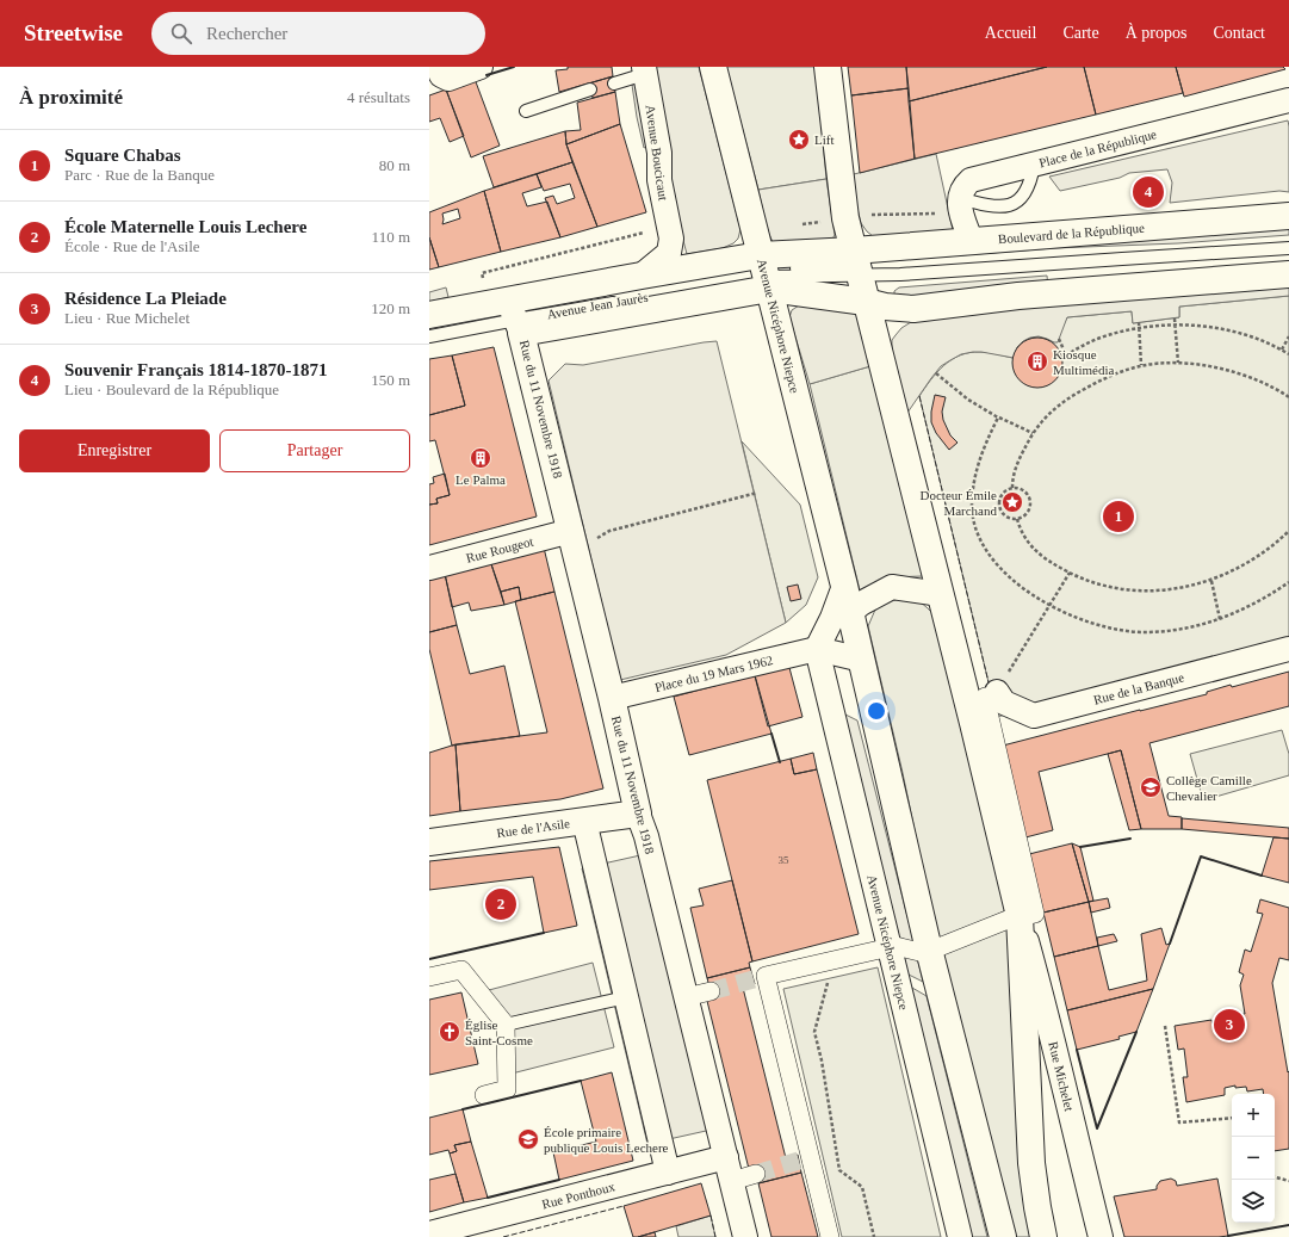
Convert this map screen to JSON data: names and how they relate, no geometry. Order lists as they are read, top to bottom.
{
  "streets": {
    "main road": [
      "Boulevard de la République",
      "Avenue Jean Jaurès",
      "Avenue Nicéphore Niepce",
      "Rue du 11 Novembre 1918",
      "Rue de l'Asile"
    ],
    "street": [
      "Place de la République",
      "Avenue Boucicaut",
      "Rue Rougeot",
      "Place du 19 Mars 1962",
      "Rue de la Banque",
      "Rue Michelet",
      "Rue Ponthoux"
    ]
  },
  "crossings": [
    ["Avenue Boucicaut", "Avenue Jean Jaurès"],
    ["Boulevard de la République", "Avenue Jean Jaurès"],
    ["Boulevard de la République", "Avenue Nicéphore Niepce"],
    ["Avenue Jean Jaurès", "Avenue Nicéphore Niepce"],
    ["Avenue Jean Jaurès", "Rue du 11 Novembre 1918"],
    ["Avenue Nicéphore Niepce", "Place du 19 Mars 1962"],
    ["Rue du 11 Novembre 1918", "Rue Rougeot"],
    ["Rue du 11 Novembre 1918", "Place du 19 Mars 1962"],
    ["Rue du 11 Novembre 1918", "Rue de l'Asile"],
    ["Rue du 11 Novembre 1918", "Rue Ponthoux"]
  ],
  "places": {
    "place": ["Lift", "Docteur Émile Marchand"],
    "building": ["Kiosque Multimédia", "Le Palma"],
    "school or university": ["Collège Camille Chevalier", "École primaire publique Louis Lechere"],
    "church": ["Église Saint-Cosme"]
  },
  "house_numbers": ["35"],
  "page": {
    "header": "Streetwise",
    "search": "Rechercher",
    "nav": [
      "Accueil",
      "Carte",
      "À propos",
      "Contact"
    ],
    "heading": ["À proximité", "4 résultats"],
    "list": [
      {
        "mark": "1",
        "name": "Square Chabas",
        "note": "Parc · Rue de la Banque",
        "value": "80 m"
      },
      {
        "mark": "2",
        "name": "École Maternelle Louis Lechere",
        "note": "École · Rue de l'Asile",
        "value": "110 m"
      },
      {
        "mark": "3",
        "name": "Résidence La Pleiade",
        "note": "Lieu · Rue Michelet",
        "value": "120 m"
      },
      {
        "mark": "4",
        "name": "Souvenir Français 1814-1870-1871",
        "note": "Lieu · Boulevard de la République",
        "value": "150 m"
      }
    ],
    "pins": [
      "4",
      "1",
      "2",
      "3"
    ],
    "buttons": ["Enregistrer", "Partager"],
    "map_buttons": ["+", "−"]
  }
}
